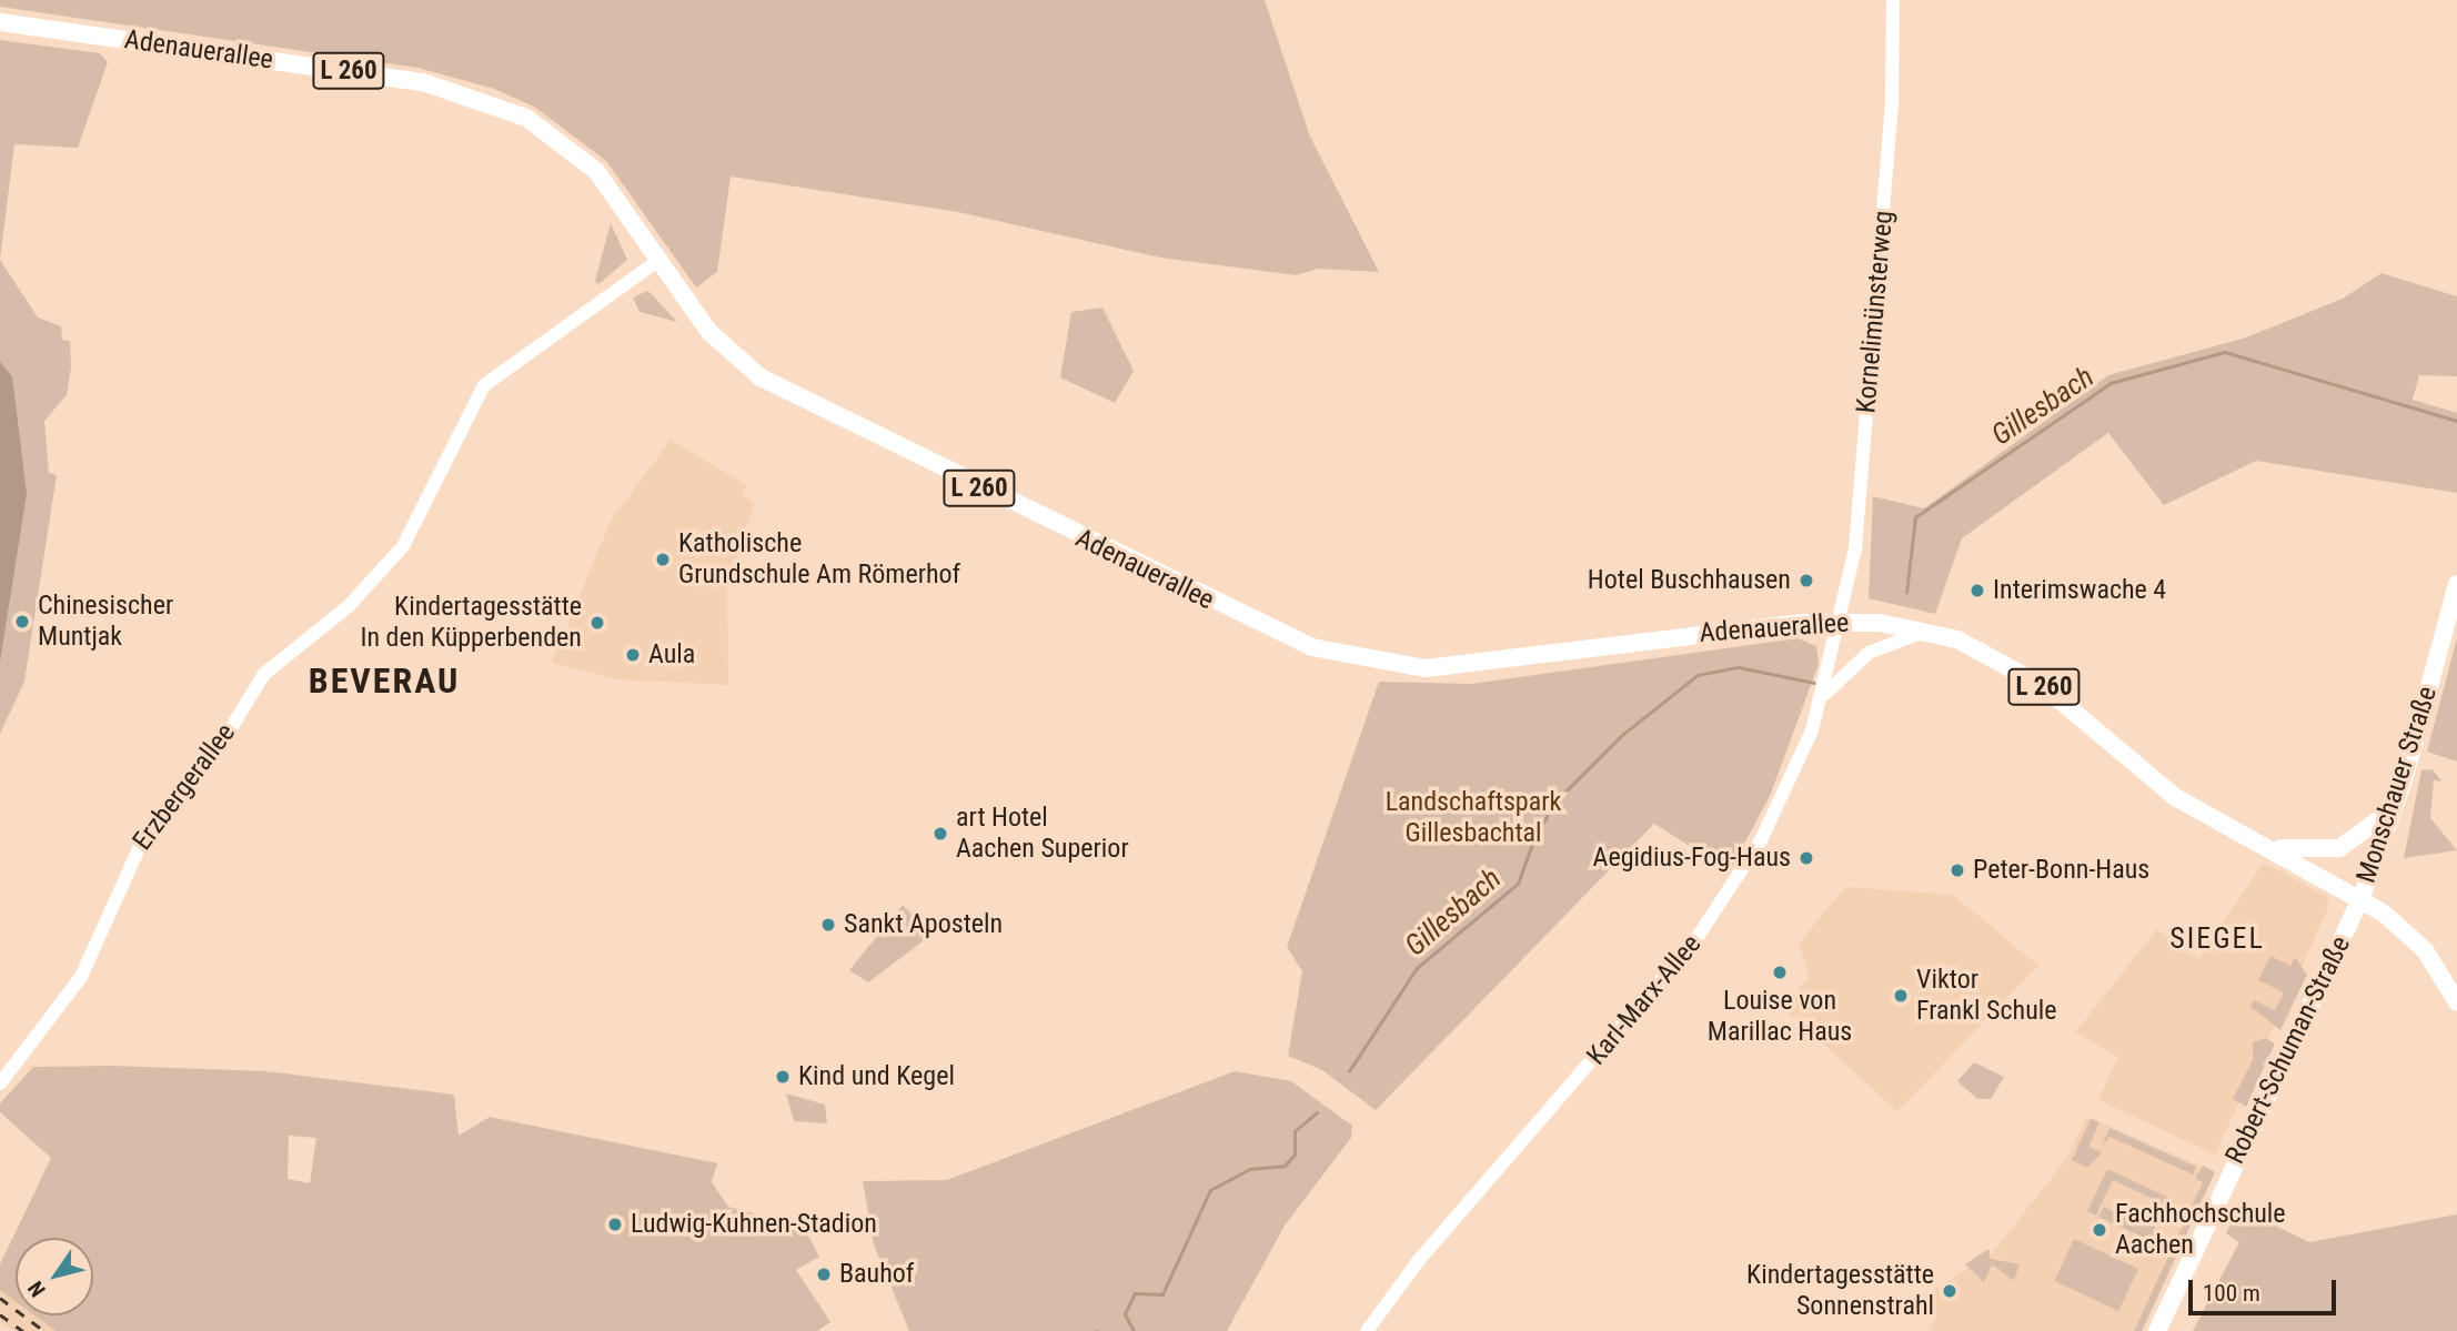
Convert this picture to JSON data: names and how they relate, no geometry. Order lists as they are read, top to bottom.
{
  "streets": {
    "main road": [
      "Adenauerallee",
      "L 260",
      "Monschauer Straße",
      "Robert-Schuman-Straße"
    ],
    "street": ["Kornelimünsterweg", "Erzbergerallee", "Karl-Marx-Allee"]
  },
  "crossings": [
    ["Adenauerallee", "L 260"],
    ["Adenauerallee", "Kornelimünsterweg"],
    ["Adenauerallee", "Monschauer Straße"],
    ["Adenauerallee", "Erzbergerallee"],
    ["Adenauerallee", "Karl-Marx-Allee"],
    ["Adenauerallee", "Robert-Schuman-Straße"],
    ["L 260", "Monschauer Straße"],
    ["L 260", "Robert-Schuman-Straße"],
    ["Kornelimünsterweg", "Karl-Marx-Allee"],
    ["Monschauer Straße", "Robert-Schuman-Straße"]
  ],
  "districts": ["BEVERAU", "SIEGEL"],
  "water": ["Gillesbach"],
  "parks": ["Landschaftspark Gillesbachtal"],
  "places": [
    "Katholische Grundschule Am Römerhof",
    "Hotel Buschhausen",
    "Interimswache 4",
    "Chinesischer Muntjak",
    "Kindertagesstätte In den Küpperbenden",
    "Aula",
    "art Hotel Aachen Superior",
    "Aegidius-Fog-Haus",
    "Peter-Bonn-Haus",
    "Sankt Aposteln",
    "Louise von Marillac Haus",
    "Viktor Frankl Schule",
    "Kind und Kegel",
    "Ludwig-Kuhnen-Stadion",
    "Fachhochschule Aachen",
    "Bauhof",
    "Kindertagesstätte Sonnenstrahl"
  ],
  "scale_bar": "100 m",
  "north": "bottom left"
}
